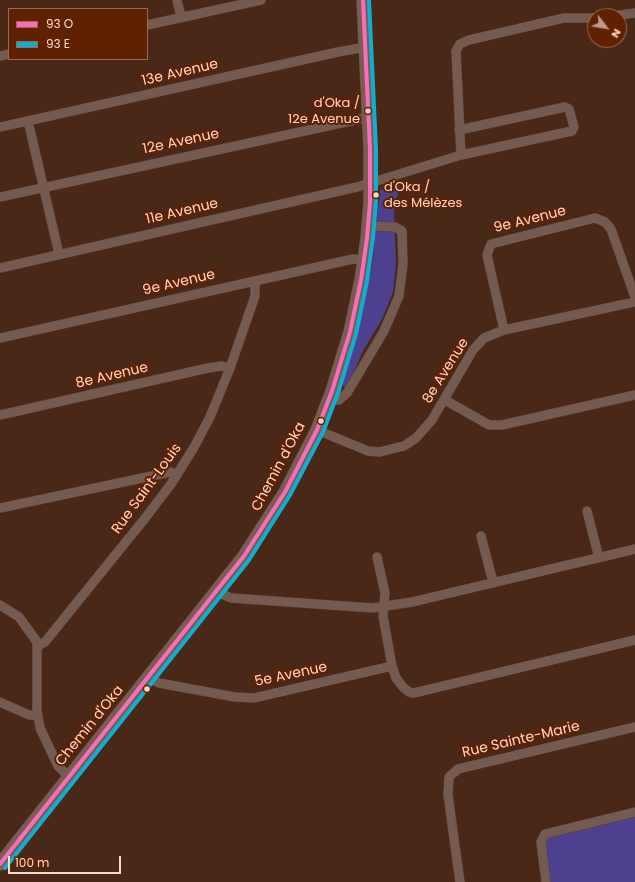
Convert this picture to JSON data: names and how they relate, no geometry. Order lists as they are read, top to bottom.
{
  "streets": {
    "main road": ["Chemin d'Oka"],
    "street": [
      "13e Avenue",
      "12e Avenue",
      "11e Avenue",
      "9e Avenue",
      "8e Avenue",
      "Rue Saint-Louis",
      "5e Avenue",
      "Rue Sainte-Marie"
    ]
  },
  "crossings": [
    ["13e Avenue", "Chemin d'Oka"],
    ["12e Avenue", "Chemin d'Oka"],
    ["11e Avenue", "Chemin d'Oka"],
    ["9e Avenue", "8e Avenue"],
    ["9e Avenue", "Chemin d'Oka"],
    ["9e Avenue", "Rue Saint-Louis"],
    ["8e Avenue", "Chemin d'Oka"],
    ["8e Avenue", "Rue Saint-Louis"],
    ["Chemin d'Oka", "5e Avenue"]
  ],
  "places": ["d'Oka / 12e Avenue", "d'Oka / des Mélèzes"],
  "legend": ["93 O", "93 E"],
  "scale_bar": "100 m",
  "north": "bottom right"
}
